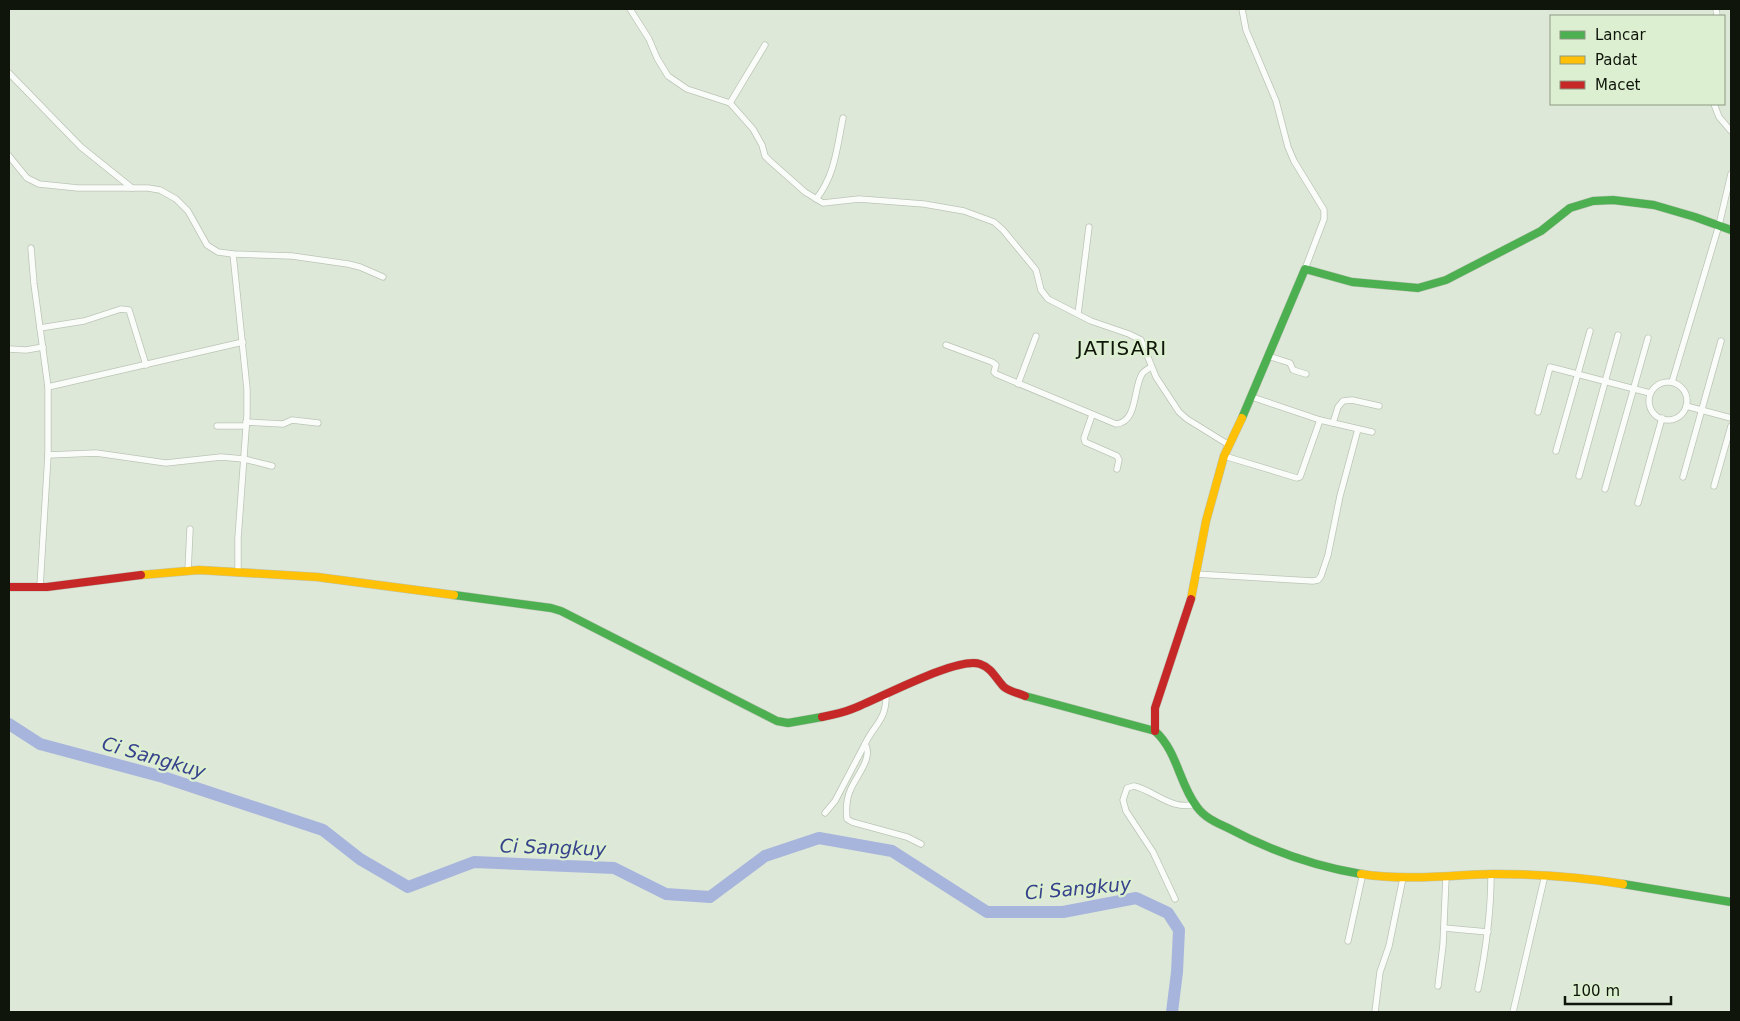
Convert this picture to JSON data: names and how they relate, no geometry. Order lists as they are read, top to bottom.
{
  "districts": ["JATISARI"],
  "water": ["Ci Sangkuy"],
  "legend": ["Lancar", "Padat", "Macet"],
  "scale_bar": "100 m"
}
